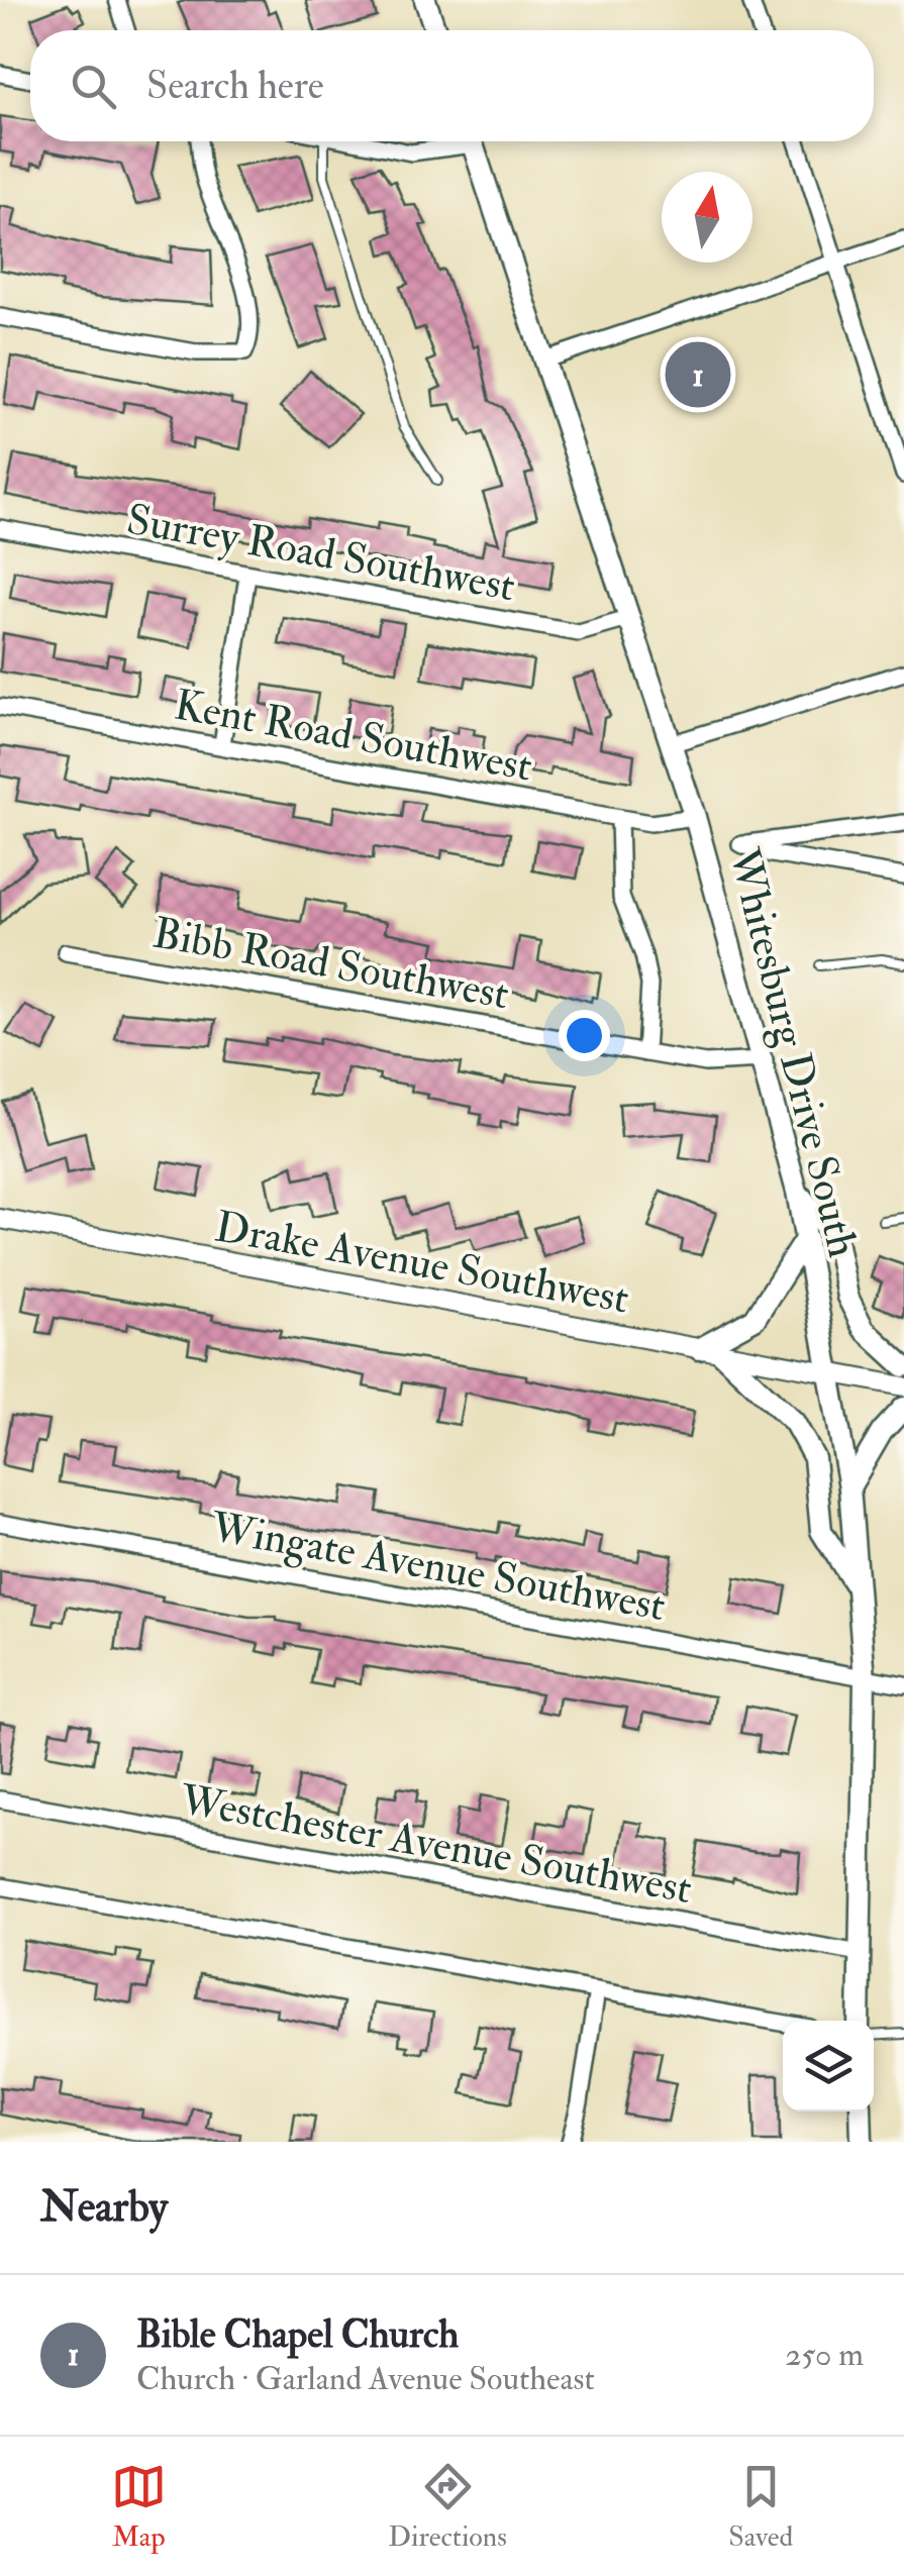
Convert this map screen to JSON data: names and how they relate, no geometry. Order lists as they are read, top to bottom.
{
  "streets": {
    "main road": ["Whitesburg Drive South"],
    "street": [
      "Surrey Road Southwest",
      "Kent Road Southwest",
      "Bibb Road Southwest",
      "Drake Avenue Southwest",
      "Wingate Avenue Southwest",
      "Westchester Avenue Southwest"
    ]
  },
  "crossings": [
    ["Surrey Road Southwest", "Whitesburg Drive South"],
    ["Kent Road Southwest", "Whitesburg Drive South"],
    ["Bibb Road Southwest", "Whitesburg Drive South"],
    ["Whitesburg Drive South", "Drake Avenue Southwest"],
    ["Whitesburg Drive South", "Wingate Avenue Southwest"],
    ["Whitesburg Drive South", "Westchester Avenue Southwest"]
  ],
  "north": "top",
  "page": {
    "search": "Search here",
    "pins": "1",
    "heading": "Nearby",
    "list": [
      {
        "mark": "1",
        "name": "Bible Chapel Church",
        "note": "Church · Garland Avenue Southeast",
        "value": "250 m"
      }
    ],
    "nav": ["Map", "Directions", "Saved"]
  }
}
